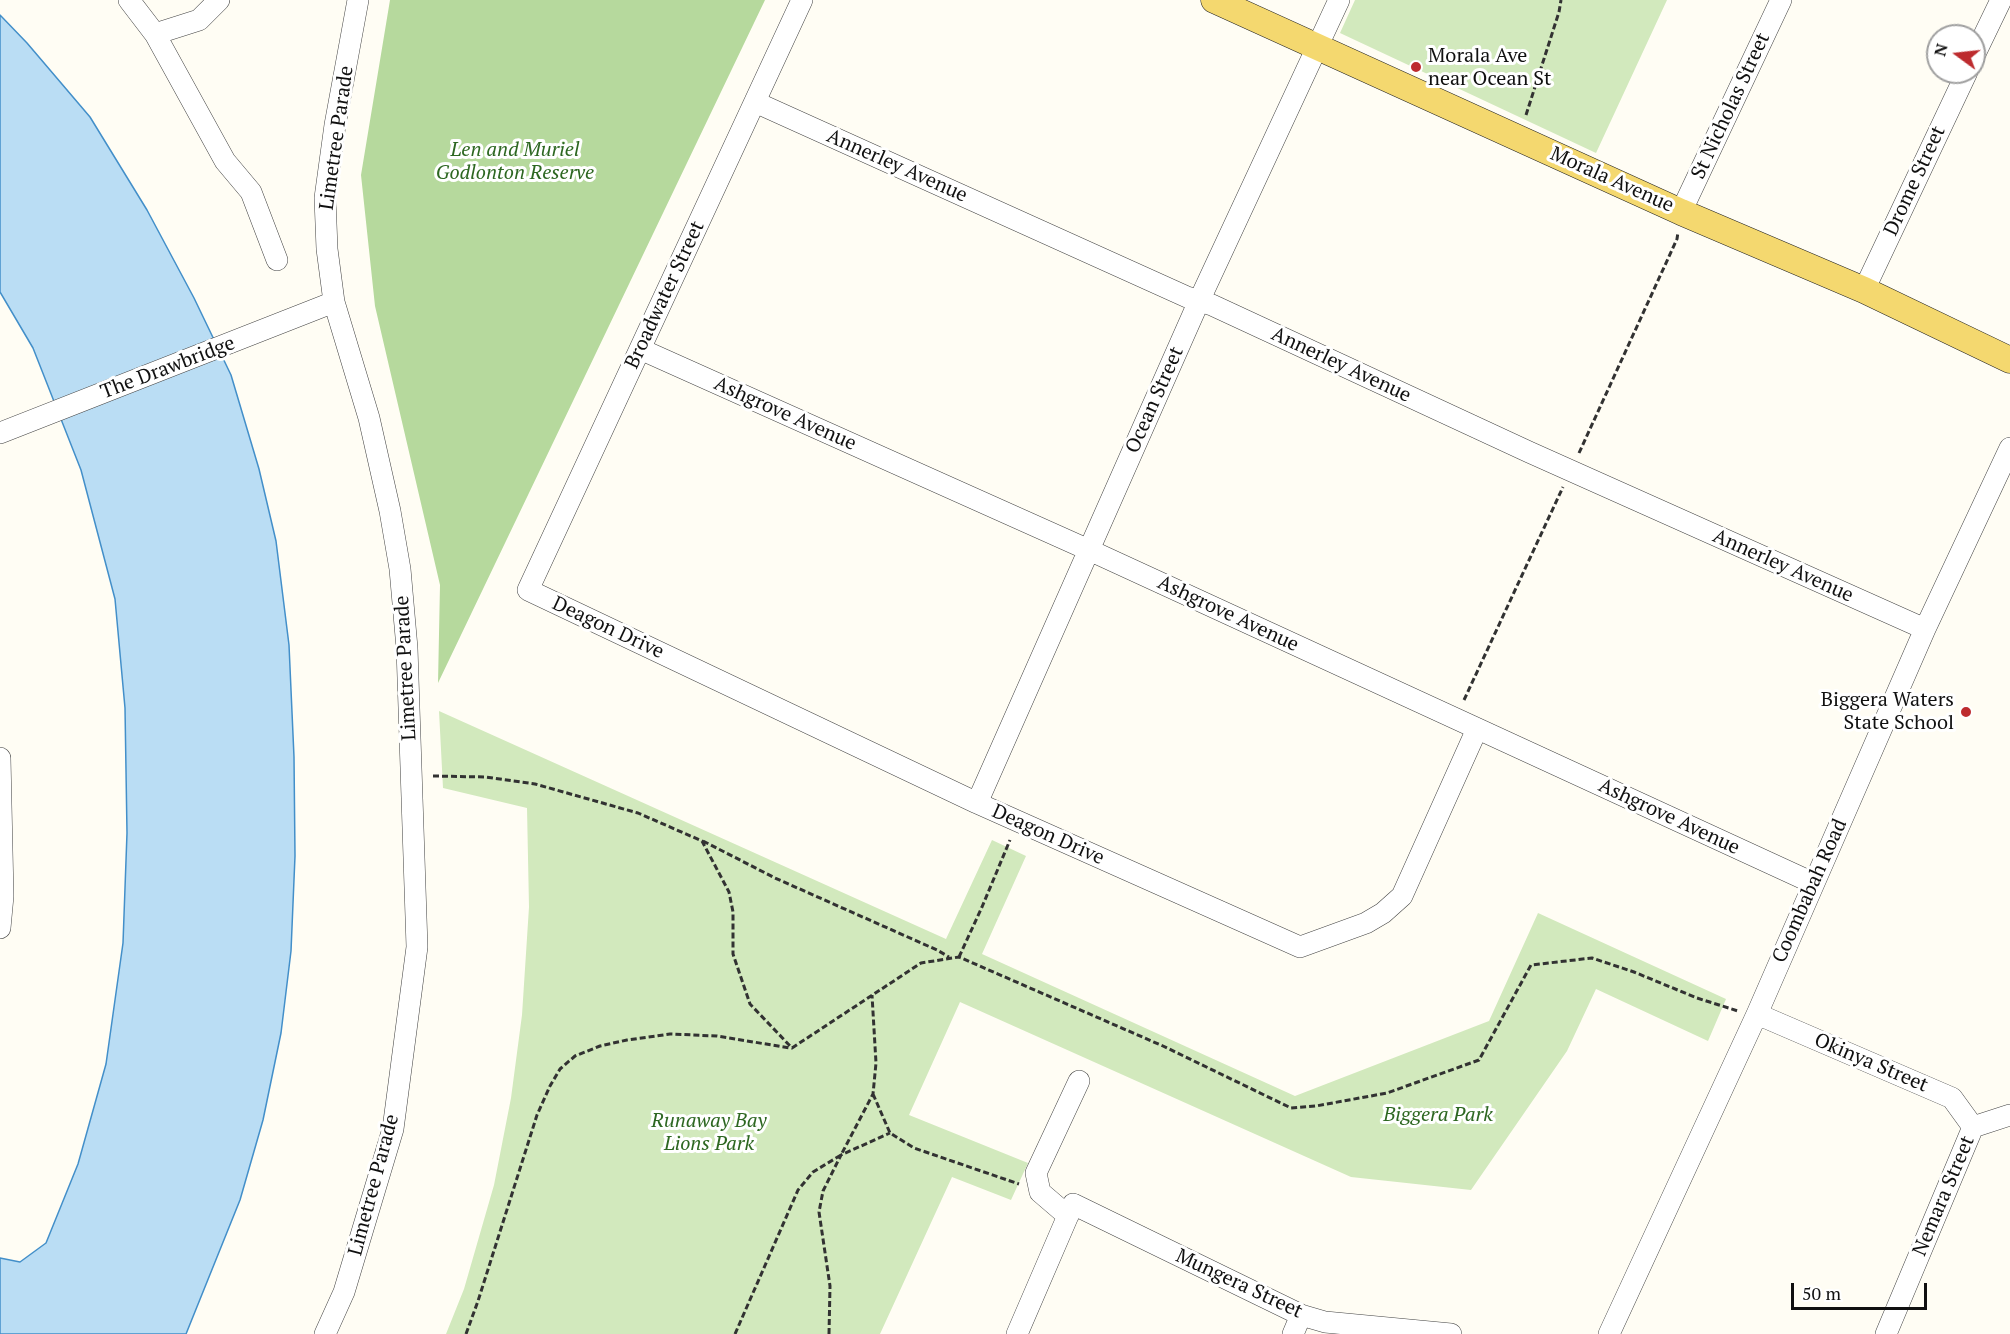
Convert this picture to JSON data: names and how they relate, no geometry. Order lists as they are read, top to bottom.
{
  "streets": {
    "main road": ["Morala Avenue"],
    "street": [
      "St Nicholas Street",
      "Limetree Parade",
      "Annerley Avenue",
      "Drome Street",
      "Broadwater Street",
      "The Drawbridge",
      "Ocean Street",
      "Ashgrove Avenue",
      "Deagon Drive",
      "Coombabah Road",
      "Okinya Street",
      "Nemara Street",
      "Mungera Street"
    ]
  },
  "crossings": [
    ["St Nicholas Street", "Morala Avenue"],
    ["Limetree Parade", "The Drawbridge"],
    ["Annerley Avenue", "Broadwater Street"],
    ["Annerley Avenue", "Ocean Street"],
    ["Annerley Avenue", "Coombabah Road"],
    ["Morala Avenue", "Drome Street"],
    ["Morala Avenue", "Ocean Street"],
    ["Broadwater Street", "Ashgrove Avenue"],
    ["Broadwater Street", "Deagon Drive"],
    ["Ocean Street", "Ashgrove Avenue"],
    ["Ocean Street", "Deagon Drive"],
    ["Ashgrove Avenue", "Deagon Drive"],
    ["Ashgrove Avenue", "Coombabah Road"],
    ["Coombabah Road", "Okinya Street"],
    ["Okinya Street", "Nemara Street"]
  ],
  "parks": ["Len and Muriel Godlonton Reserve", "Biggera Park", "Runaway Bay Lions Park"],
  "places": ["Morala Ave near Ocean St", "Biggera Waters State School"],
  "scale_bar": "50 m",
  "north": "left"
}
